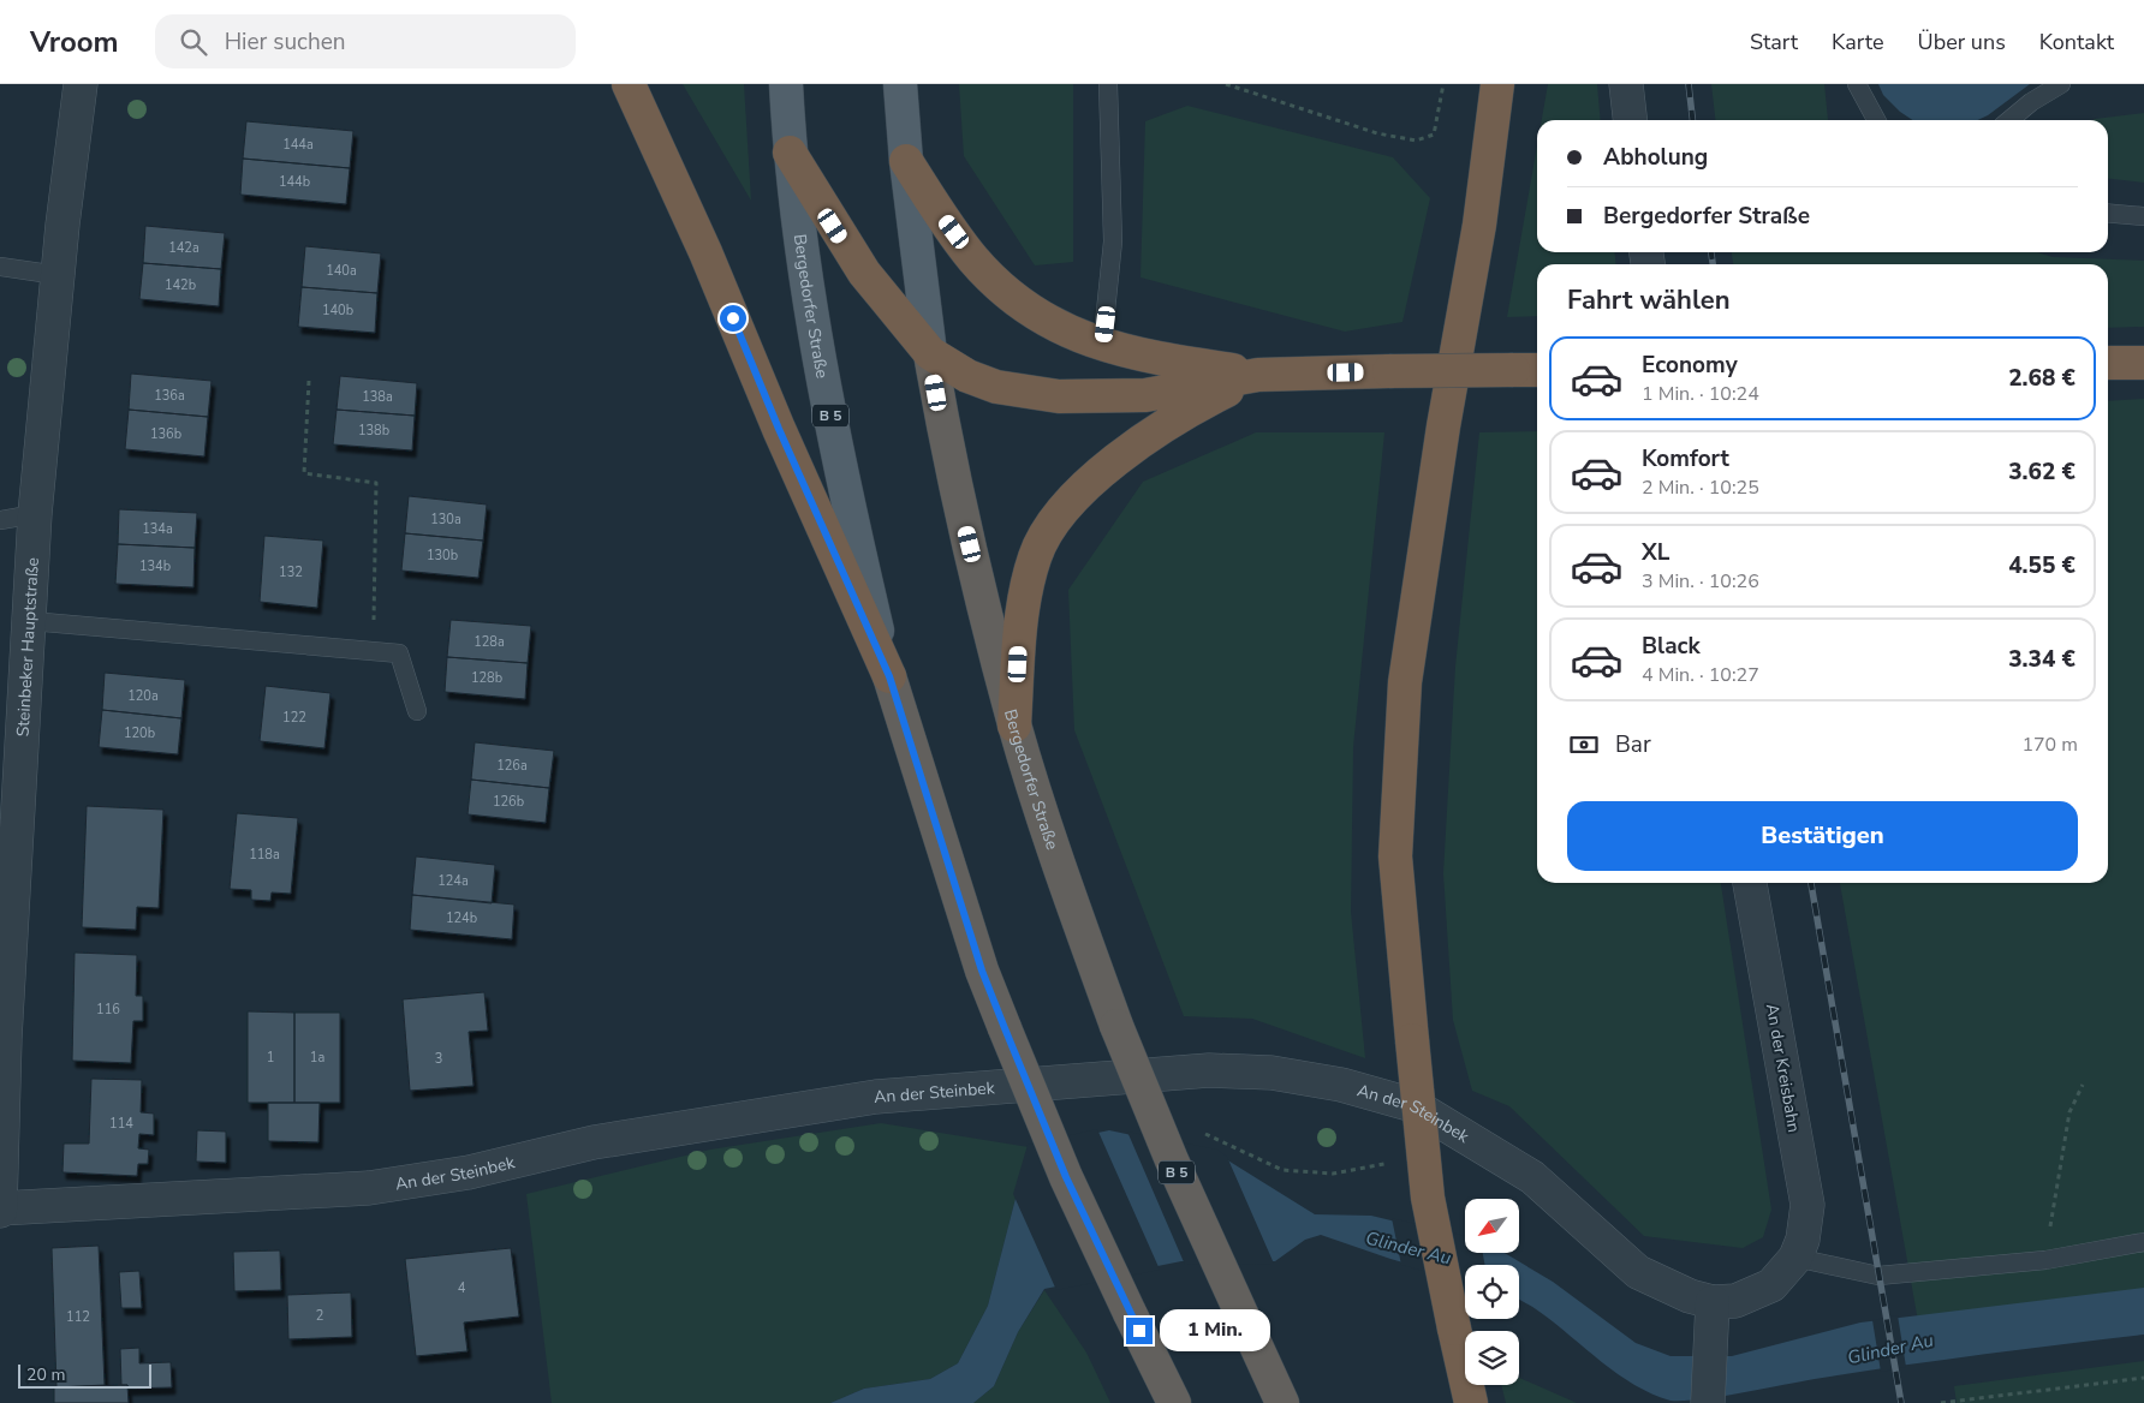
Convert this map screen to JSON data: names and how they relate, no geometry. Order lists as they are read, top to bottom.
{
  "streets": {
    "highway": ["Bergedorfer Straße", "B 5"],
    "street": ["Steinbeker Hauptstraße", "An der Kreisbahn", "An der Steinbek"]
  },
  "crossings": [
    ["Steinbeker Hauptstraße", "An der Steinbek"],
    ["An der Kreisbahn", "An der Steinbek"]
  ],
  "water": ["Glinder Au"],
  "house_numbers": [
    "144a",
    "144b",
    "142a",
    "140a",
    "142b",
    "140b",
    "136a",
    "138a",
    "138b",
    "136b",
    "130a",
    "134a",
    "130b",
    "134b",
    "132",
    "128a",
    "128b",
    "120a",
    "122",
    "120b",
    "126a",
    "126b",
    "118a",
    "124a",
    "124b",
    "116",
    "1",
    "1a",
    "3",
    "114",
    "4",
    "2",
    "112"
  ],
  "scale_bar": "20 m",
  "north": "bottom left",
  "page": {
    "header": "Vroom",
    "search": "Hier suchen",
    "nav": [
      "Start",
      "Karte",
      "Über uns",
      "Kontakt"
    ],
    "banner": ["Abholung", "Bergedorfer Straße"],
    "heading": "Fahrt wählen",
    "list": [
      {
        "name": "Economy",
        "note": "1 Min. · 10:24",
        "value": "2.68 €"
      },
      {
        "name": "Komfort",
        "note": "2 Min. · 10:25",
        "value": "3.62 €"
      },
      {
        "name": "XL",
        "note": "3 Min. · 10:26",
        "value": "4.55 €"
      },
      {
        "name": "Black",
        "note": "4 Min. · 10:27",
        "value": "3.34 €"
      }
    ],
    "pay": ["Bar", "170 m"],
    "buttons": "Bestätigen",
    "bubble": "1 Min.",
    "scale": "20 m"
  }
}
